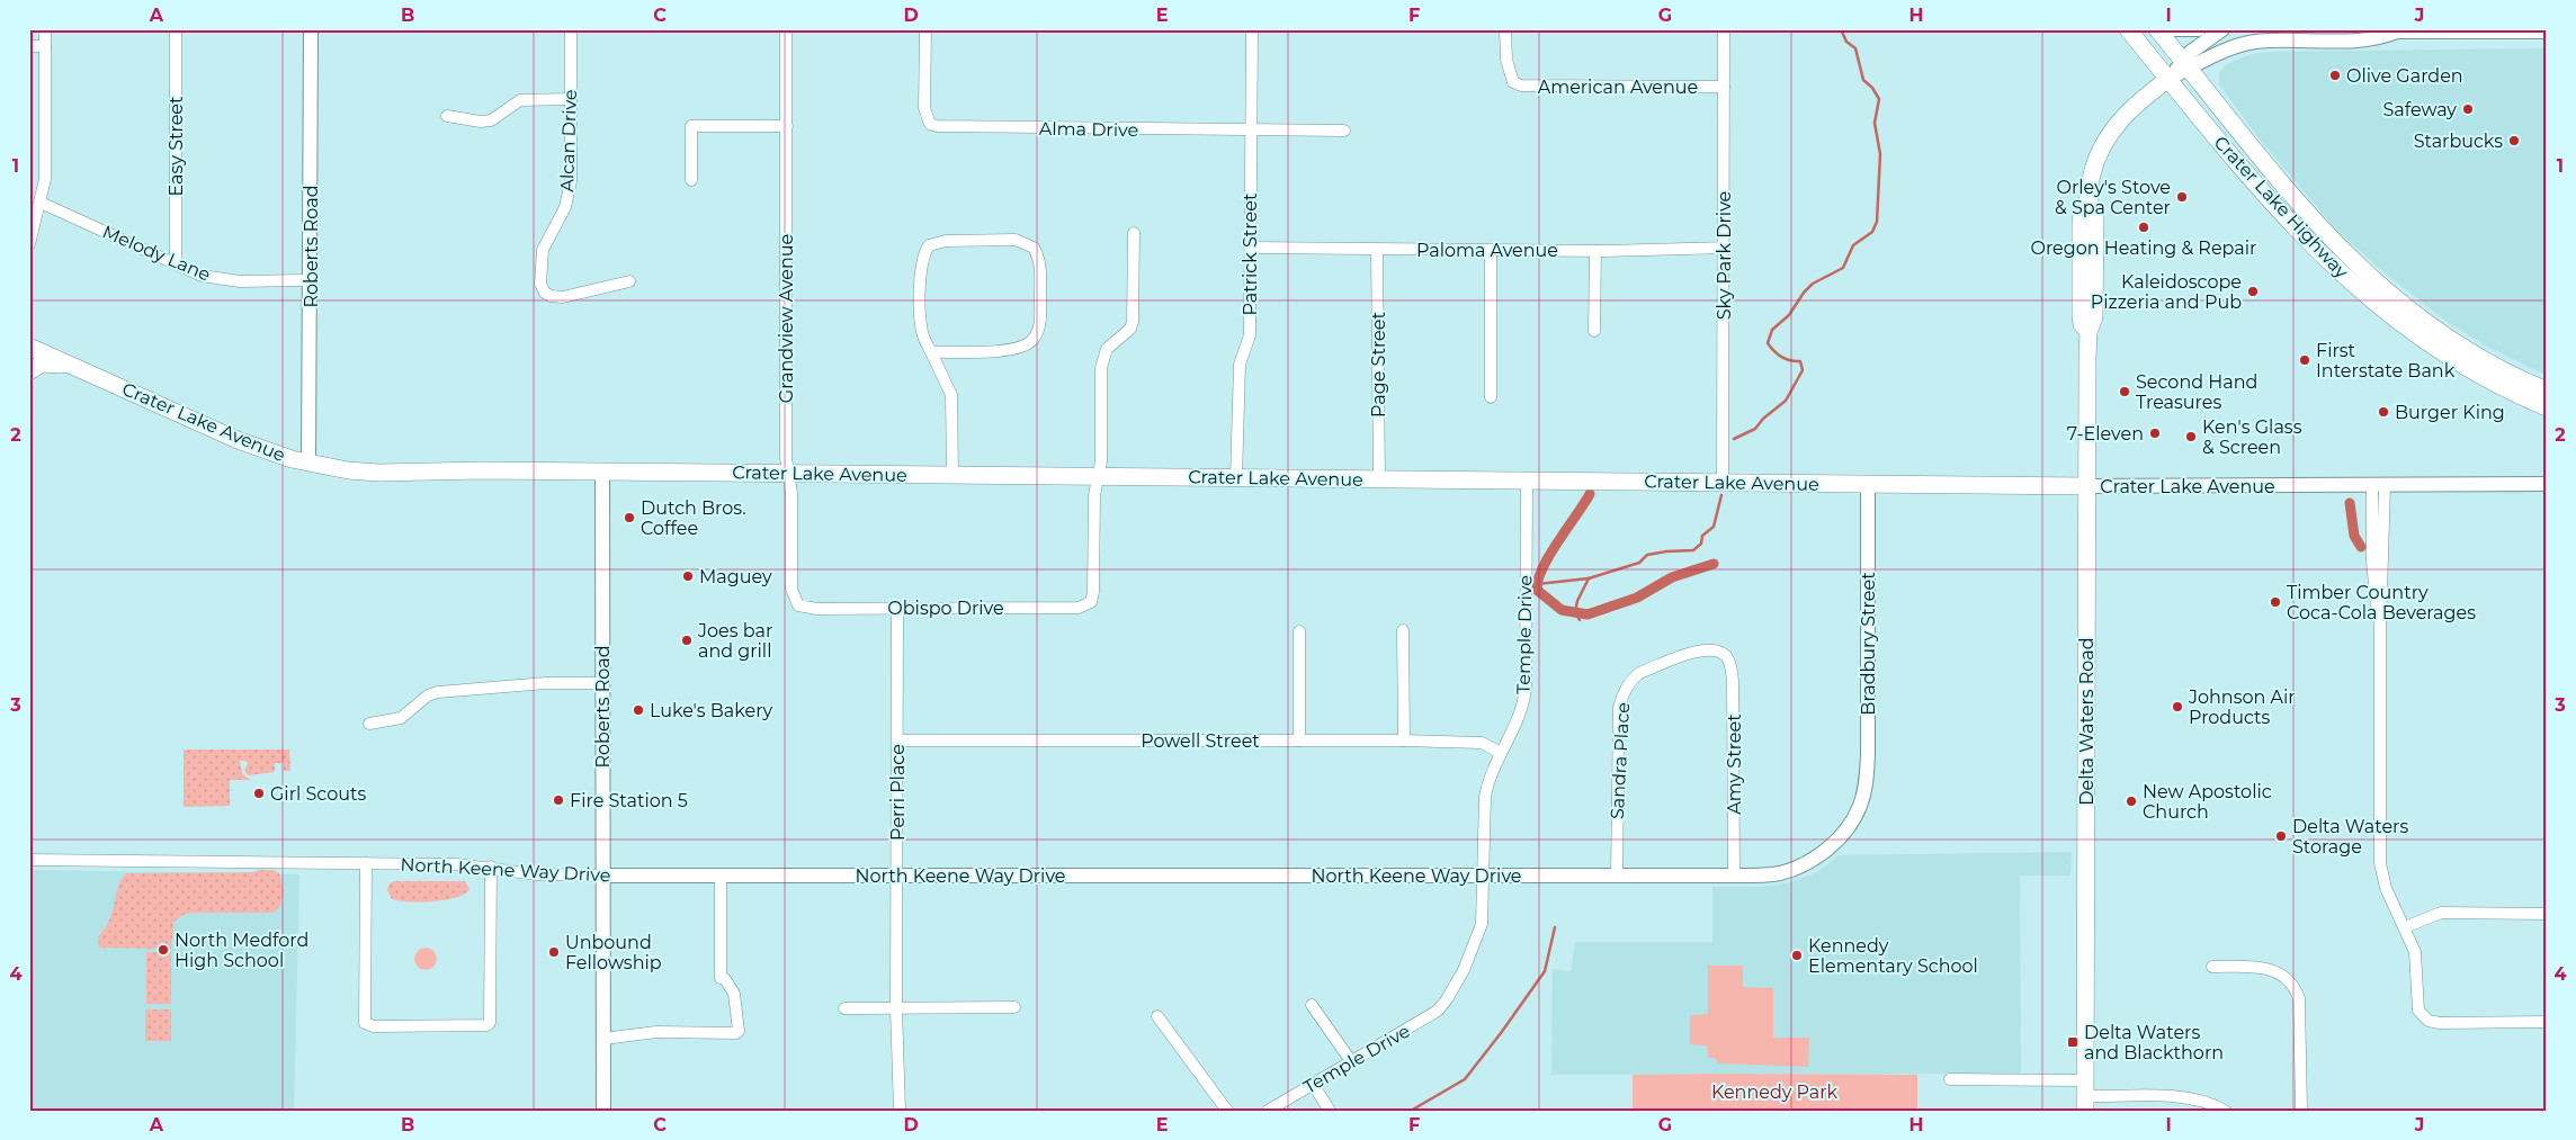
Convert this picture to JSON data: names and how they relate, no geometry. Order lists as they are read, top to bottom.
{
  "streets": {
    "main road": ["Crater Lake Highway", "Crater Lake Avenue", "Delta Waters Road"],
    "street": [
      "American Avenue",
      "Alma Drive",
      "Alcan Drive",
      "Easy Street",
      "Roberts Road",
      "Paloma Avenue",
      "Melody Lane",
      "Patrick Street",
      "Sky Park Drive",
      "Grandview Avenue",
      "Page Street",
      "Obispo Drive",
      "Temple Drive",
      "Bradbury Street",
      "Powell Street",
      "Sandra Place",
      "Amy Street",
      "Perri Place",
      "North Keene Way Drive"
    ]
  },
  "crossings": [
    ["American Avenue", "Sky Park Drive"],
    ["Alma Drive", "Patrick Street"],
    ["Easy Street", "Melody Lane"],
    ["Crater Lake Highway", "Delta Waters Road"],
    ["Roberts Road", "Melody Lane"],
    ["Roberts Road", "Crater Lake Avenue"],
    ["Roberts Road", "North Keene Way Drive"],
    ["Paloma Avenue", "Patrick Street"],
    ["Paloma Avenue", "Sky Park Drive"],
    ["Paloma Avenue", "Page Street"],
    ["Patrick Street", "Crater Lake Avenue"],
    ["Sky Park Drive", "Crater Lake Avenue"],
    ["Grandview Avenue", "Crater Lake Avenue"],
    ["Grandview Avenue", "Obispo Drive"],
    ["Page Street", "Crater Lake Avenue"],
    ["Crater Lake Avenue", "Obispo Drive"],
    ["Crater Lake Avenue", "Temple Drive"],
    ["Crater Lake Avenue", "Bradbury Street"],
    ["Crater Lake Avenue", "Delta Waters Road"],
    ["Obispo Drive", "Perri Place"],
    ["Temple Drive", "Powell Street"],
    ["Temple Drive", "North Keene Way Drive"],
    ["Bradbury Street", "North Keene Way Drive"],
    ["Powell Street", "Perri Place"],
    ["Sandra Place", "Amy Street"],
    ["Sandra Place", "North Keene Way Drive"],
    ["Amy Street", "North Keene Way Drive"],
    ["Perri Place", "North Keene Way Drive"]
  ],
  "parks": ["Kennedy Park"],
  "places": {
    "other": [
      "Olive Garden",
      "Safeway",
      "Starbucks",
      "Orley's Stove & Spa Center",
      "Oregon Heating & Repair",
      "Kaleidoscope Pizzeria and Pub",
      "First Interstate Bank",
      "Second Hand Treasures",
      "Burger King",
      "7-Eleven",
      "Ken's Glass & Screen",
      "Dutch Bros. Coffee",
      "Maguey",
      "Timber Country Coca-Cola Beverages",
      "Joes bar and grill",
      "Johnson Air Products",
      "Luke's Bakery",
      "Girl Scouts",
      "Fire Station 5",
      "New Apostolic Church",
      "Delta Waters Storage",
      "North Medford High School",
      "Unbound Fellowship",
      "Kennedy Elementary School"
    ],
    "transit": ["Delta Waters and Blackthorn"]
  },
  "grid": {
    "columns": [
      "A",
      "B",
      "C",
      "D",
      "E",
      "F",
      "G",
      "H",
      "I",
      "J"
    ],
    "rows": [
      "1",
      "2",
      "3",
      "4"
    ]
  }
}
